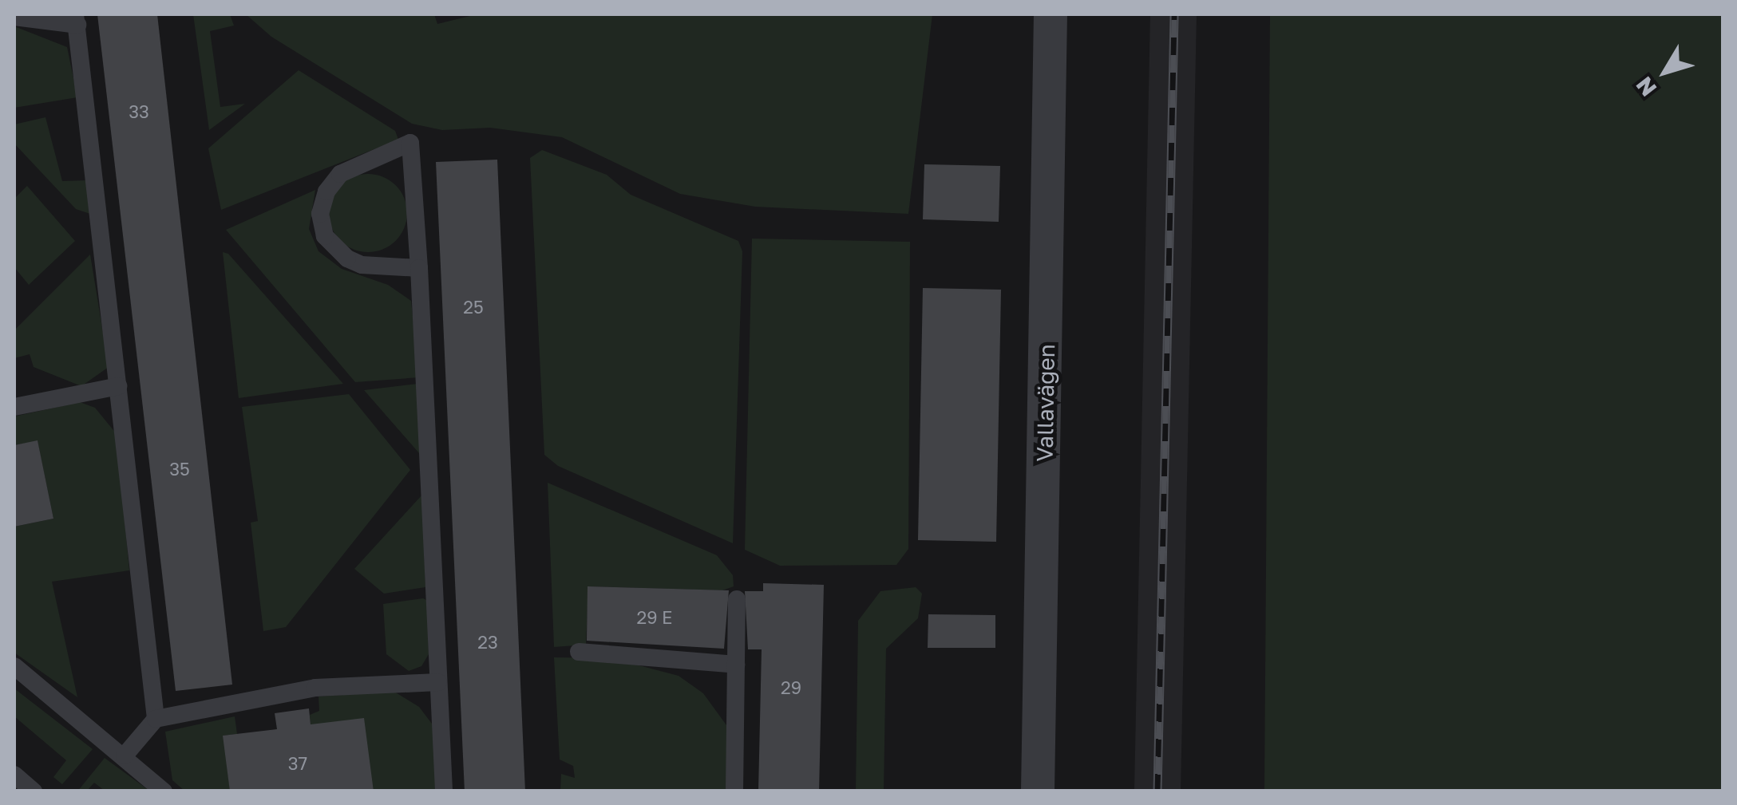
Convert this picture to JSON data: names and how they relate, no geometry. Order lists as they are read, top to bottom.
{
  "streets": {
    "street": ["Vallavägen"]
  },
  "house_numbers": [
    "33",
    "25",
    "35",
    "29 E",
    "23",
    "29",
    "37"
  ],
  "north": "bottom left"
}
